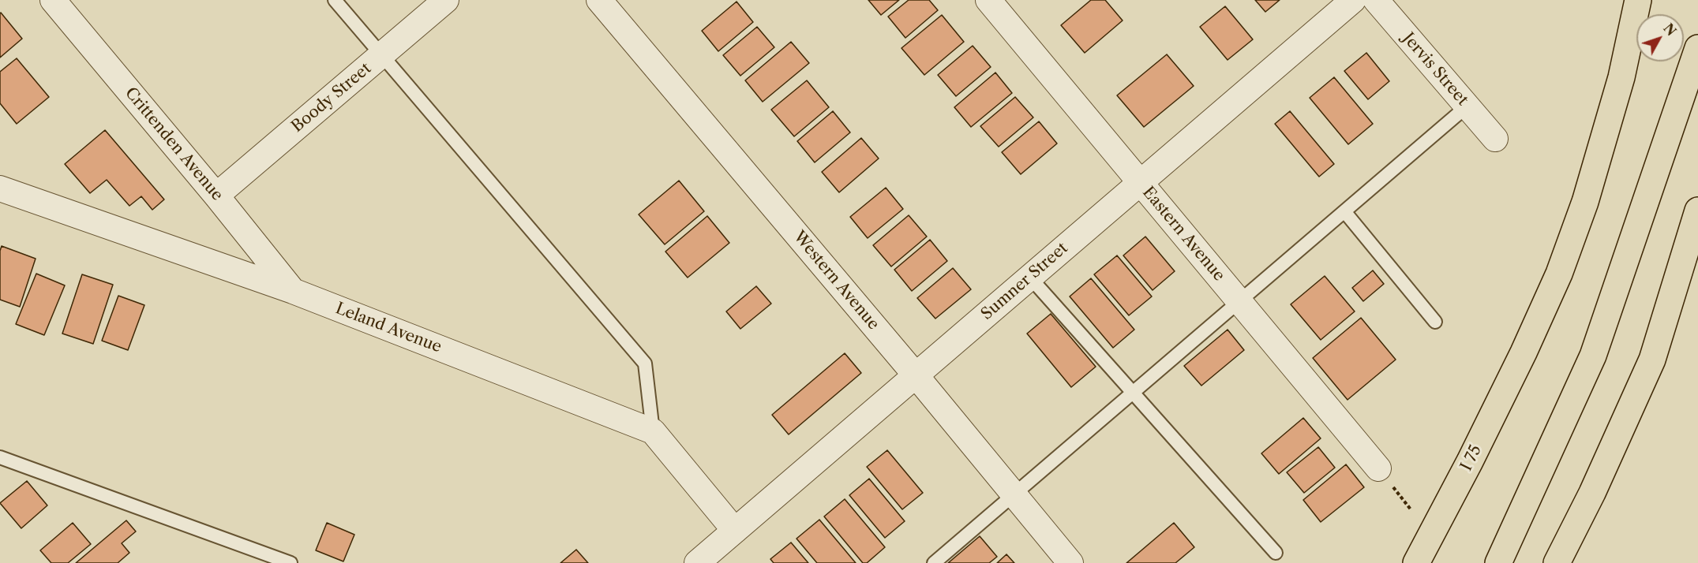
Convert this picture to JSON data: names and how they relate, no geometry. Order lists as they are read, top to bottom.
{
  "streets": {
    "highway": ["I 75"],
    "street": [
      "Jervis Street",
      "Boody Street",
      "Crittenden Avenue",
      "Eastern Avenue",
      "Western Avenue",
      "Sumner Street",
      "Leland Avenue"
    ]
  },
  "crossings": [
    ["Boody Street", "Crittenden Avenue"],
    ["Crittenden Avenue", "Leland Avenue"],
    ["Eastern Avenue", "Sumner Street"],
    ["Western Avenue", "Sumner Street"],
    ["Sumner Street", "Leland Avenue"]
  ],
  "north": "top right"
}
